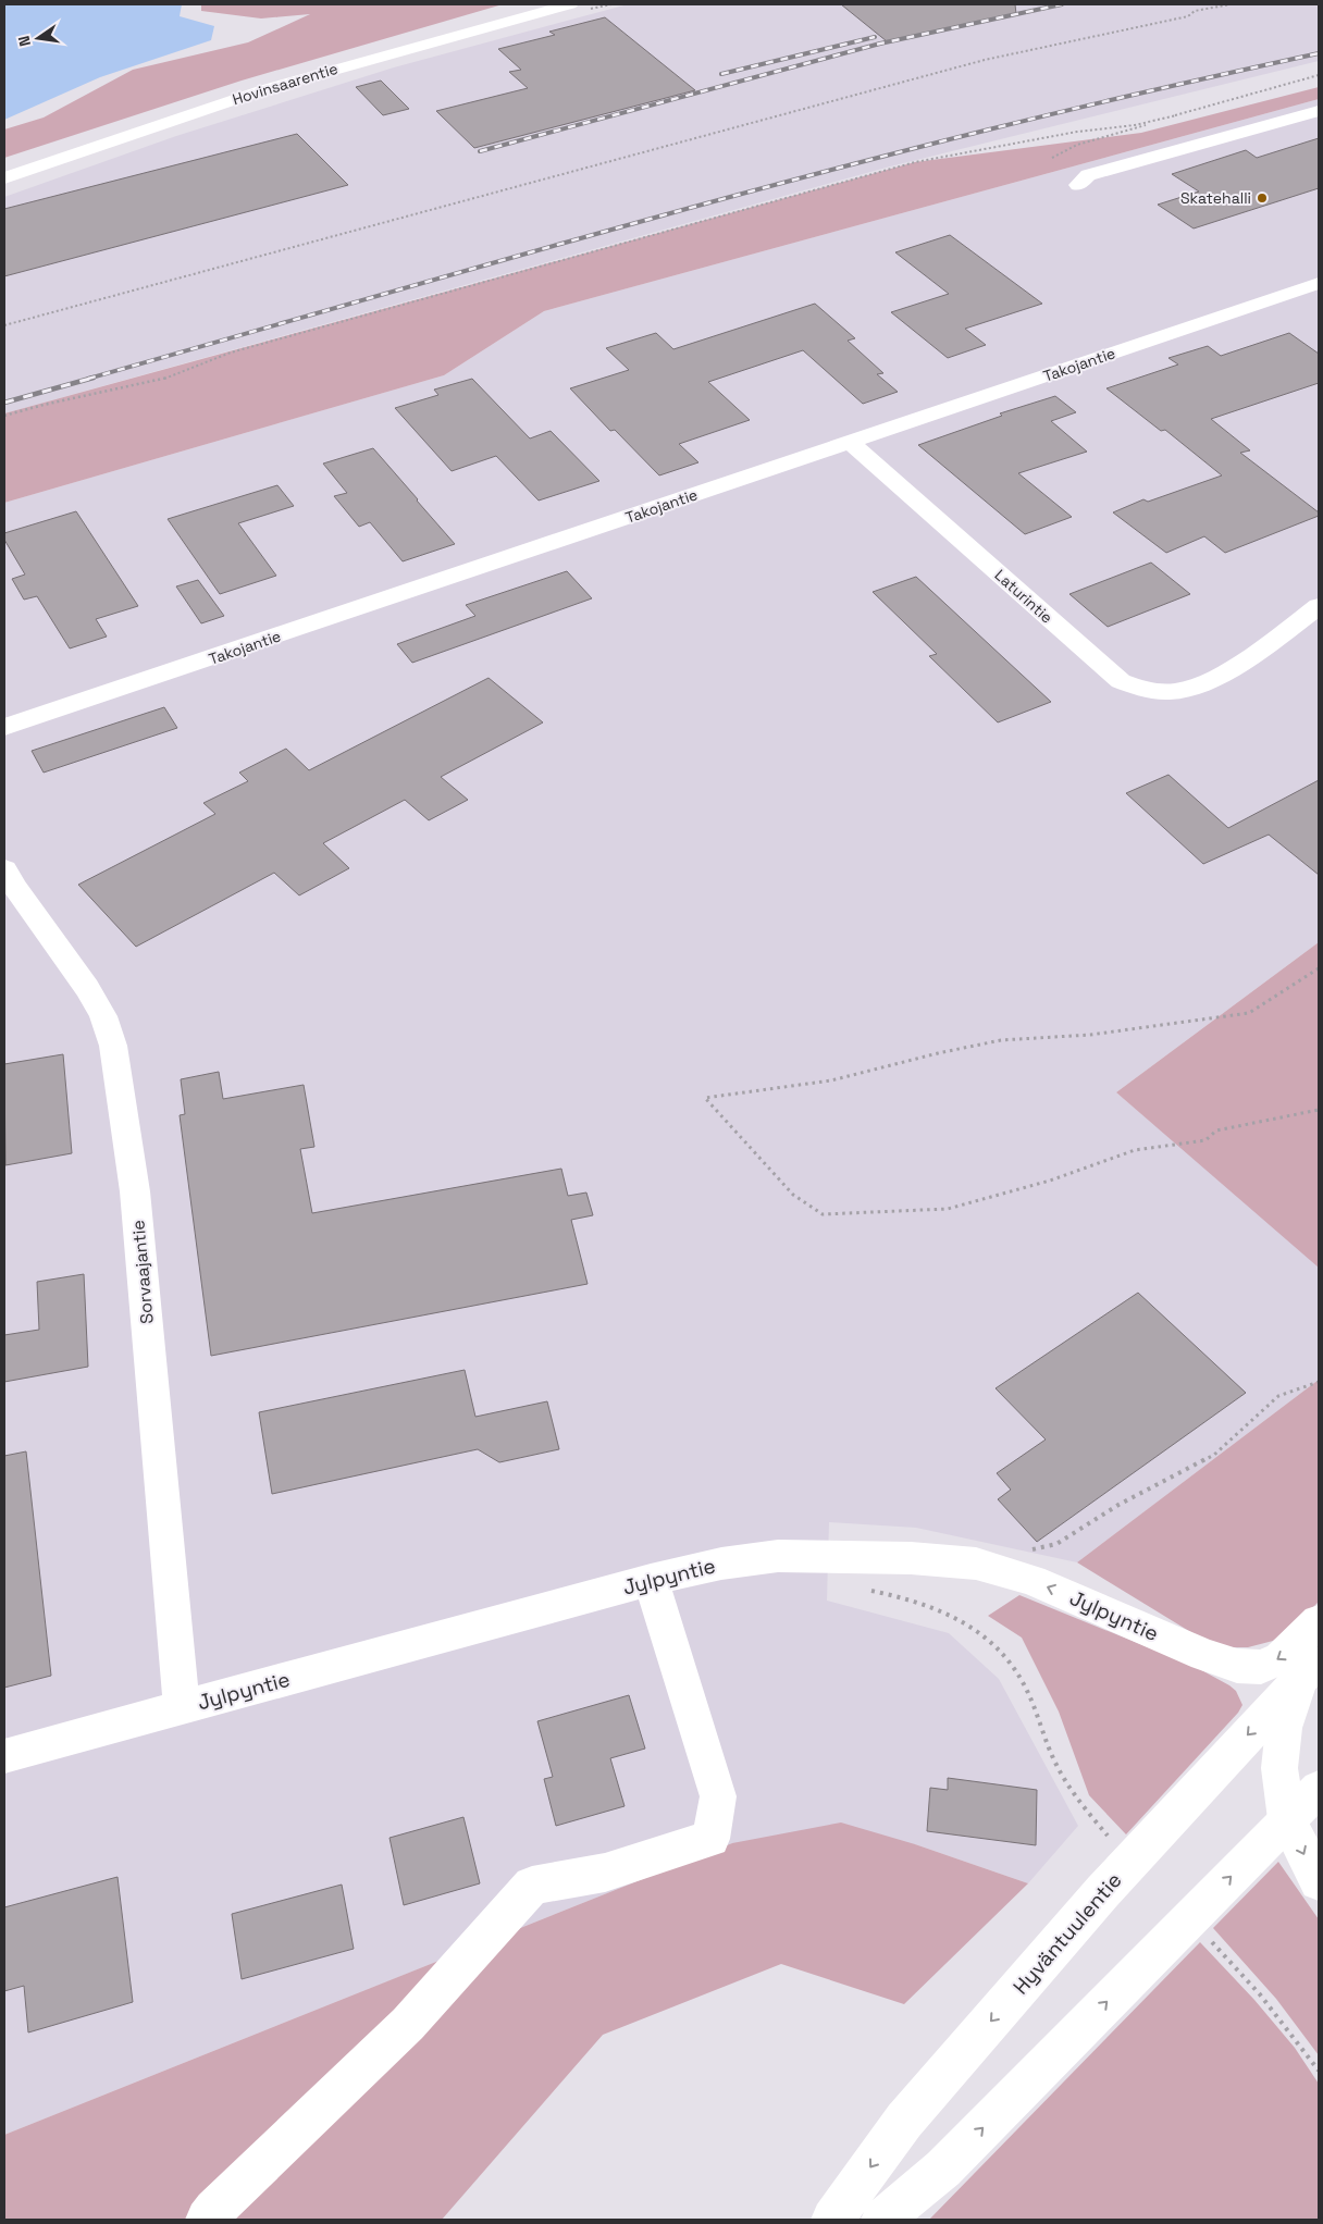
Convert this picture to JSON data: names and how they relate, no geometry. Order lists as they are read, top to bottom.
{
  "streets": {
    "main road": [
      "Hovinsaarentie",
      "Takojantie",
      "Laturintie",
      "Sorvaajantie",
      "Jylpyntie",
      "Hyväntuulentie"
    ]
  },
  "crossings": [
    ["Takojantie", "Laturintie"],
    ["Sorvaajantie", "Jylpyntie"]
  ],
  "one_way": ["Jylpyntie"],
  "places": ["Skatehalli"],
  "north": "left"
}
